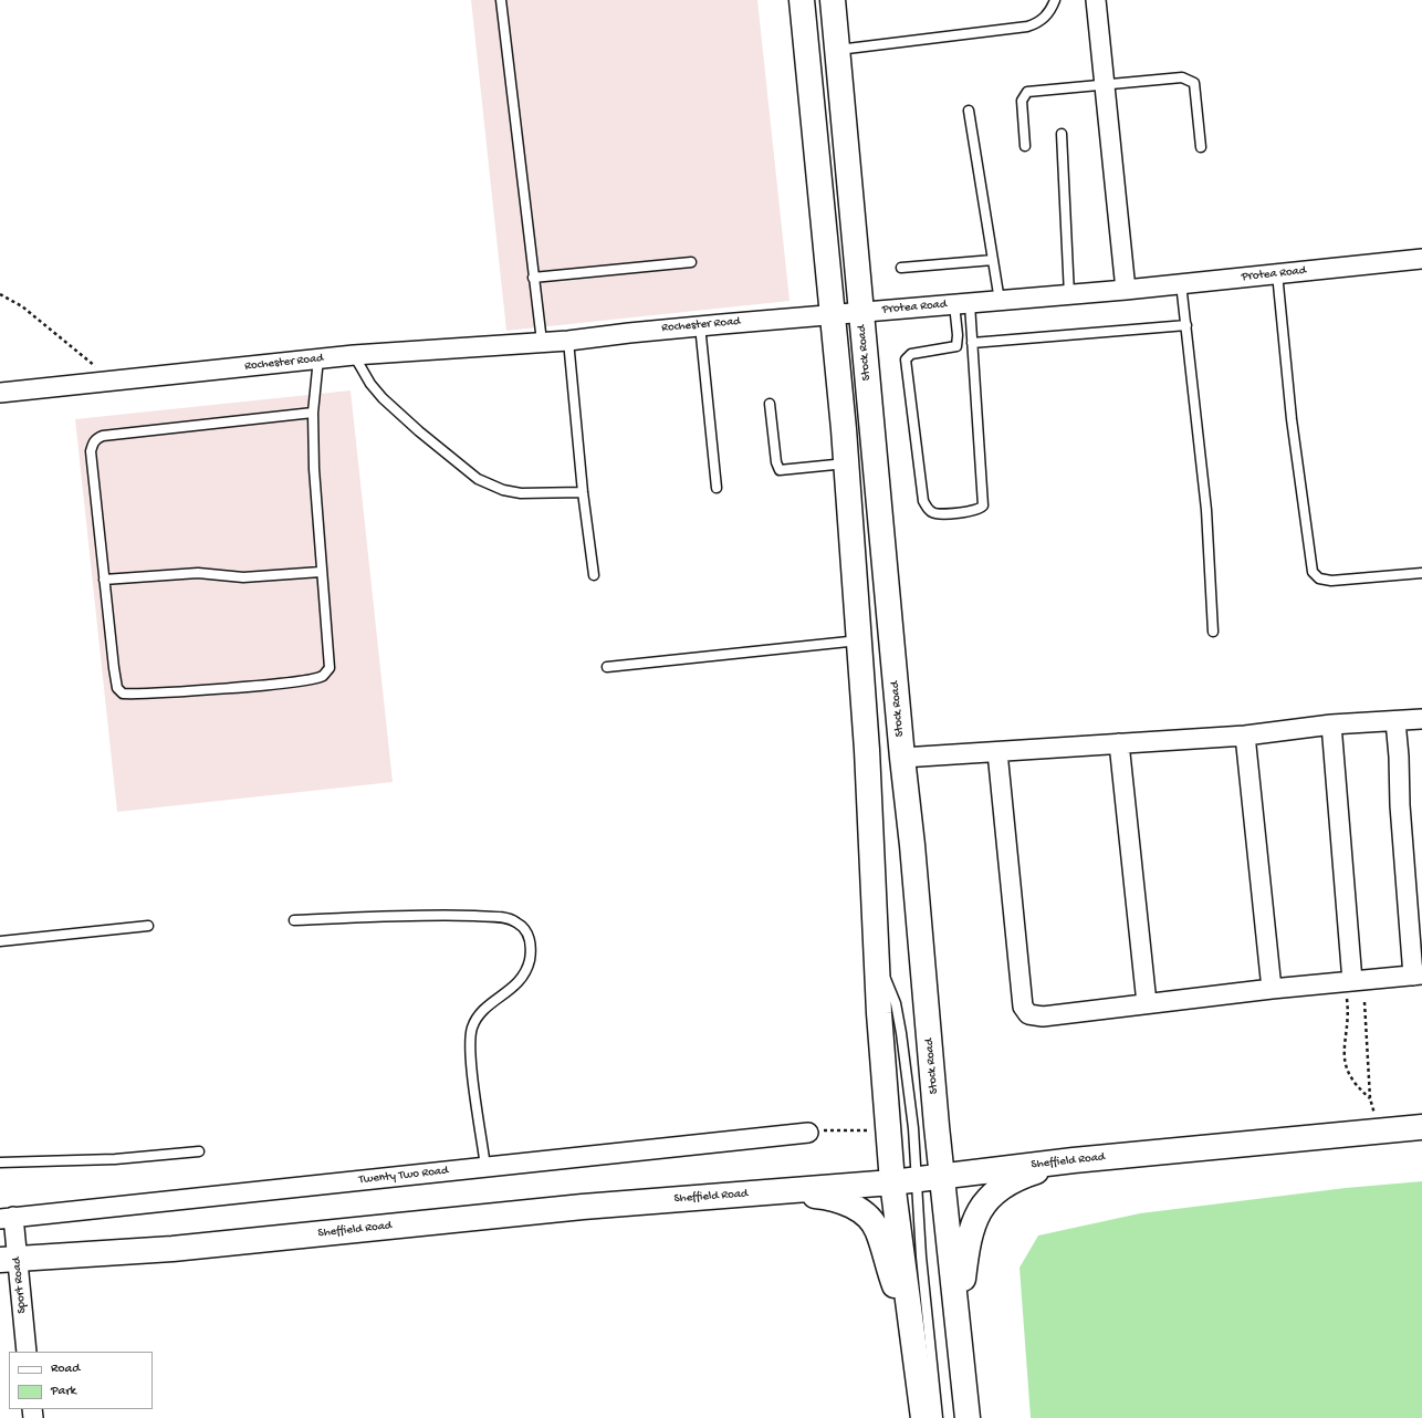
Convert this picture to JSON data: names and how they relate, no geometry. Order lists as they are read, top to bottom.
{
  "streets": {
    "main road": ["Stock Road", "Sheffield Road"],
    "street": [
      "Protea Road",
      "Rochester Road",
      "Twenty Two Road",
      "Sport Road"
    ]
  },
  "crossings": [
    ["Protea Road", "Rochester Road"],
    ["Protea Road", "Stock Road"],
    ["Stock Road", "Sheffield Road"],
    ["Sheffield Road", "Sport Road"],
    ["Twenty Two Road", "Sport Road"]
  ],
  "legend": ["Road", "Park"]
}
